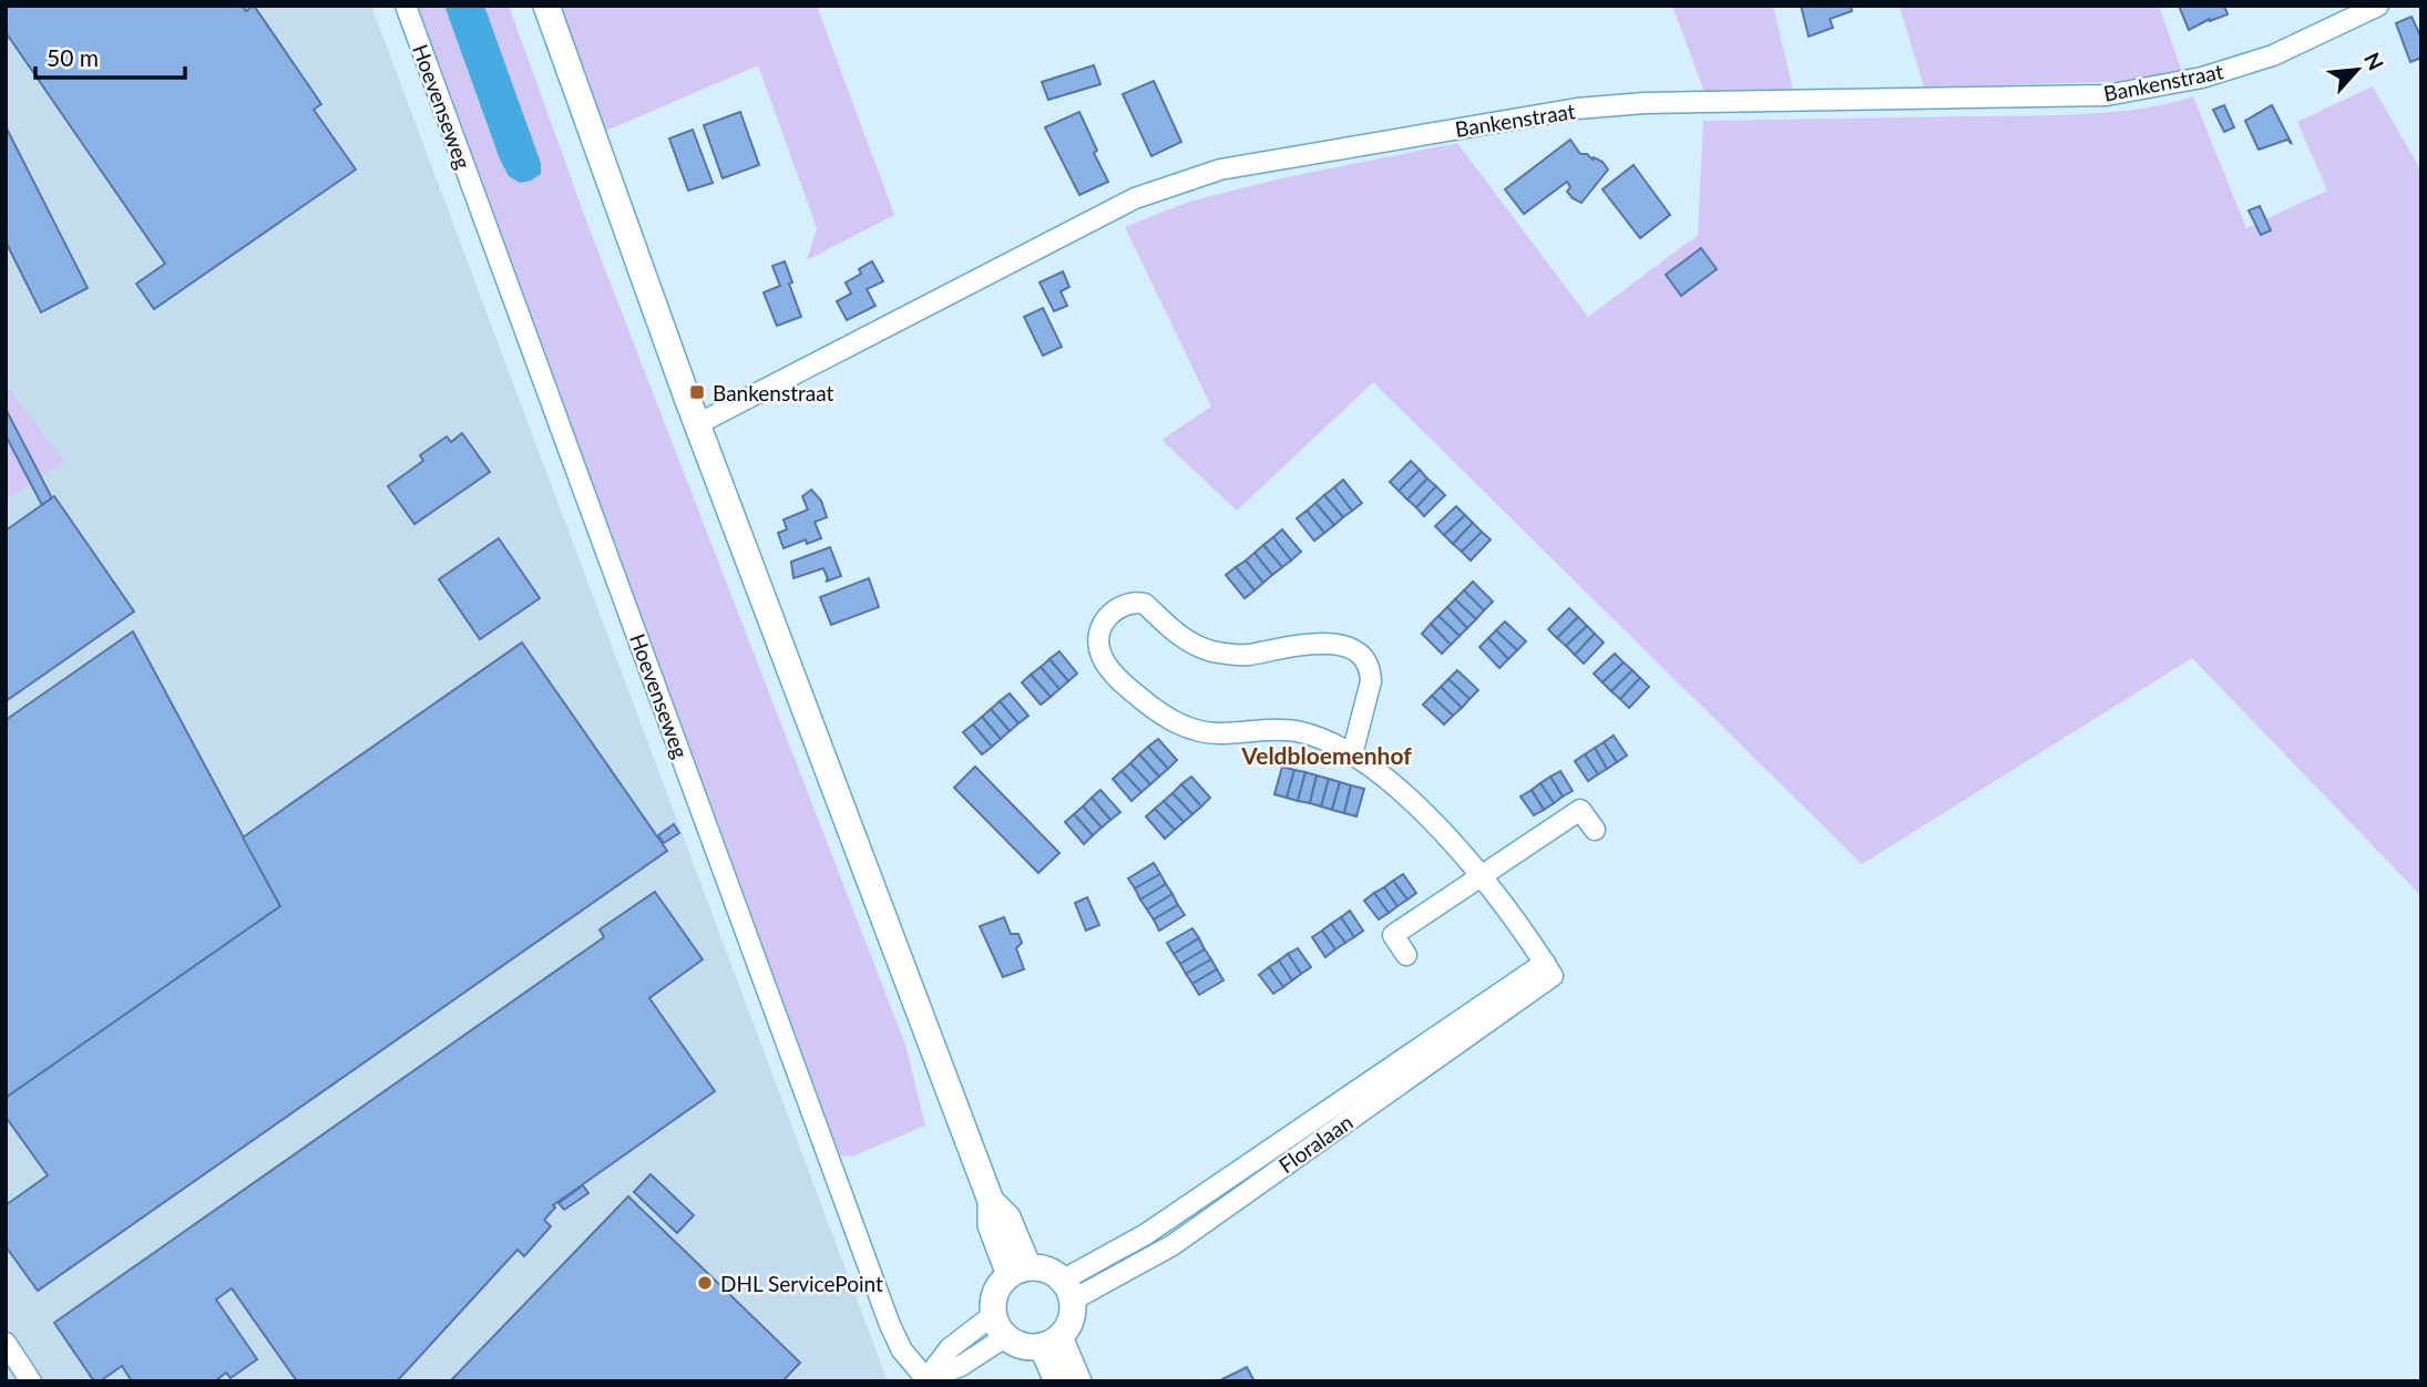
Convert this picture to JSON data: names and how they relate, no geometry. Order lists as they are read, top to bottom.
{
  "streets": {
    "street": ["Bankenstraat", "Hoevenseweg", "Floralaan"]
  },
  "districts": ["Veldbloemenhof"],
  "places": {
    "transit": ["Bankenstraat"],
    "other": ["DHL ServicePoint"]
  },
  "scale_bar": "50 m",
  "north": "top right"
}
